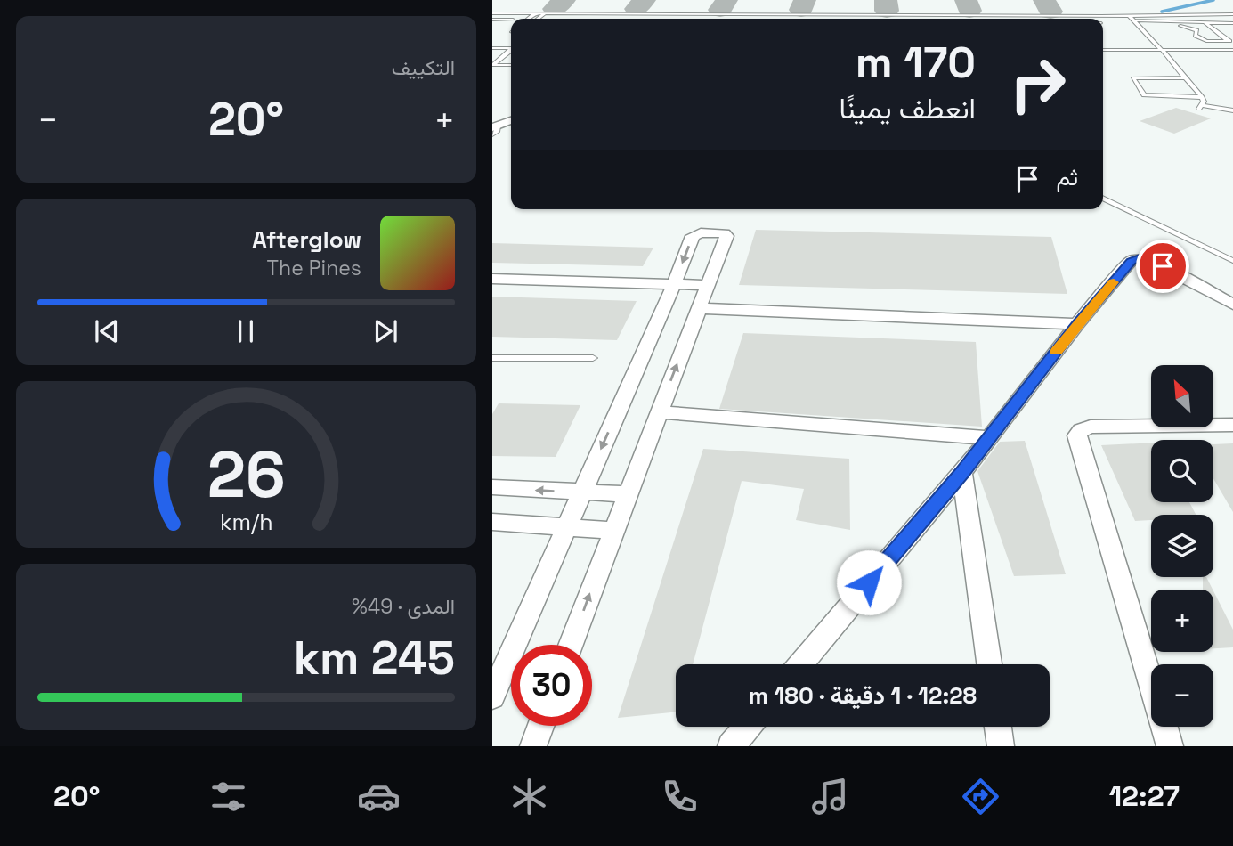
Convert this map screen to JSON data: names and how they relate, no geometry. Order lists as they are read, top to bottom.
{
  "north": "top left",
  "page": {
    "tile": [
      "التكييف",
      ["المدى · 49%", "245 km"]
    ],
    "turn": ["170 m", "انعطف يمينًا"],
    "heat": ["−", "20°", "+"],
    "then": "ثم",
    "song": ["Afterglow", "The Pines"],
    "map_buttons": ["+", "−"],
    "limit": "30",
    "trip": "12:28 · 1 دقيقة · 180 m",
    "tabs": ["12:27", "20°"],
    "gauge": ["26", "km/h"]
  }
}
